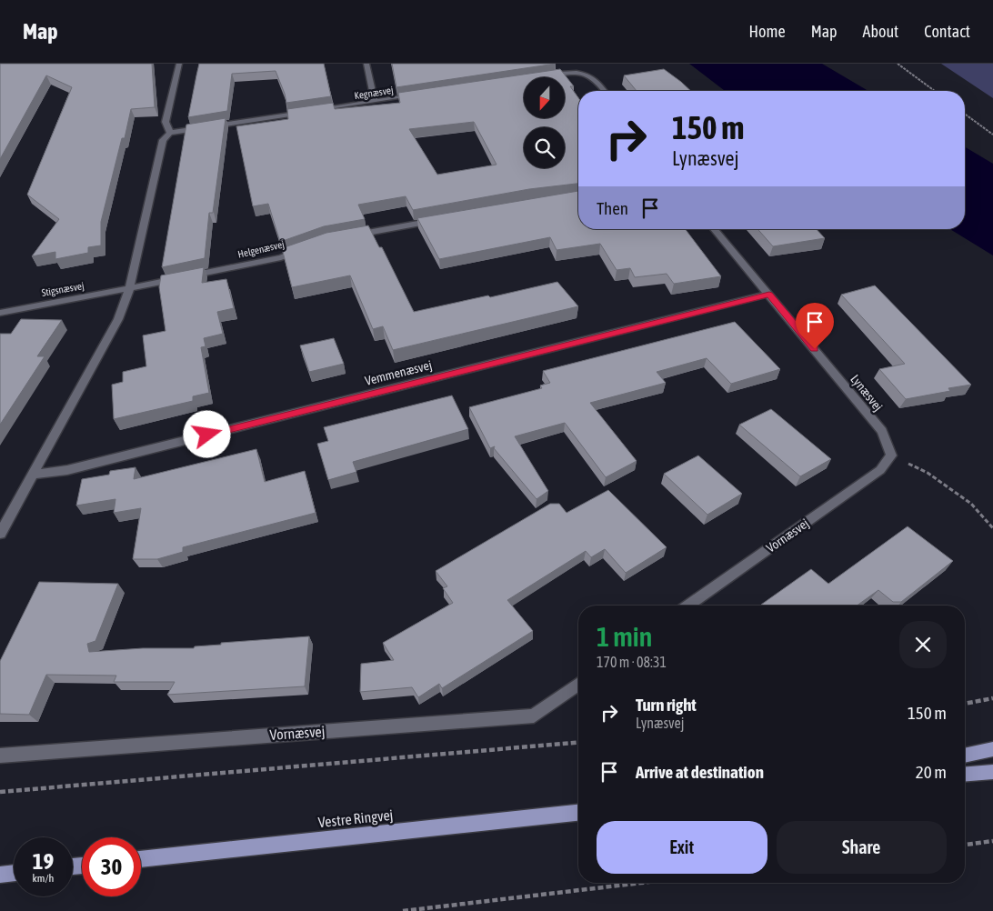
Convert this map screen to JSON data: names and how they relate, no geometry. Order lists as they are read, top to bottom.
{
  "streets": {
    "main road": ["Vestre Ringvej"],
    "street": [
      "Kegnæsvej",
      "Helgenæsvej",
      "Stigsnæsvej",
      "Vemmenæsvej",
      "Lynæsvej",
      "Vornæsvej"
    ]
  },
  "crossings": [
    ["Helgenæsvej", "Stigsnæsvej"],
    ["Vemmenæsvej", "Lynæsvej"],
    ["Lynæsvej", "Vornæsvej"]
  ],
  "north": "bottom",
  "page": {
    "header": "Map",
    "nav": [
      "Home",
      "Map",
      "About",
      "Contact"
    ],
    "turn": ["150 m", "Lynæsvej"],
    "then": "Then",
    "heading": ["1 min", "170 m · 08:31"],
    "list": [
      {
        "name": "Turn right",
        "note": "Lynæsvej",
        "value": "150 m"
      },
      {
        "name": "Arrive at destination",
        "value": "20 m"
      }
    ],
    "buttons": ["Exit", "Share"],
    "speed": "19 km/h",
    "limit": "30"
  }
}
